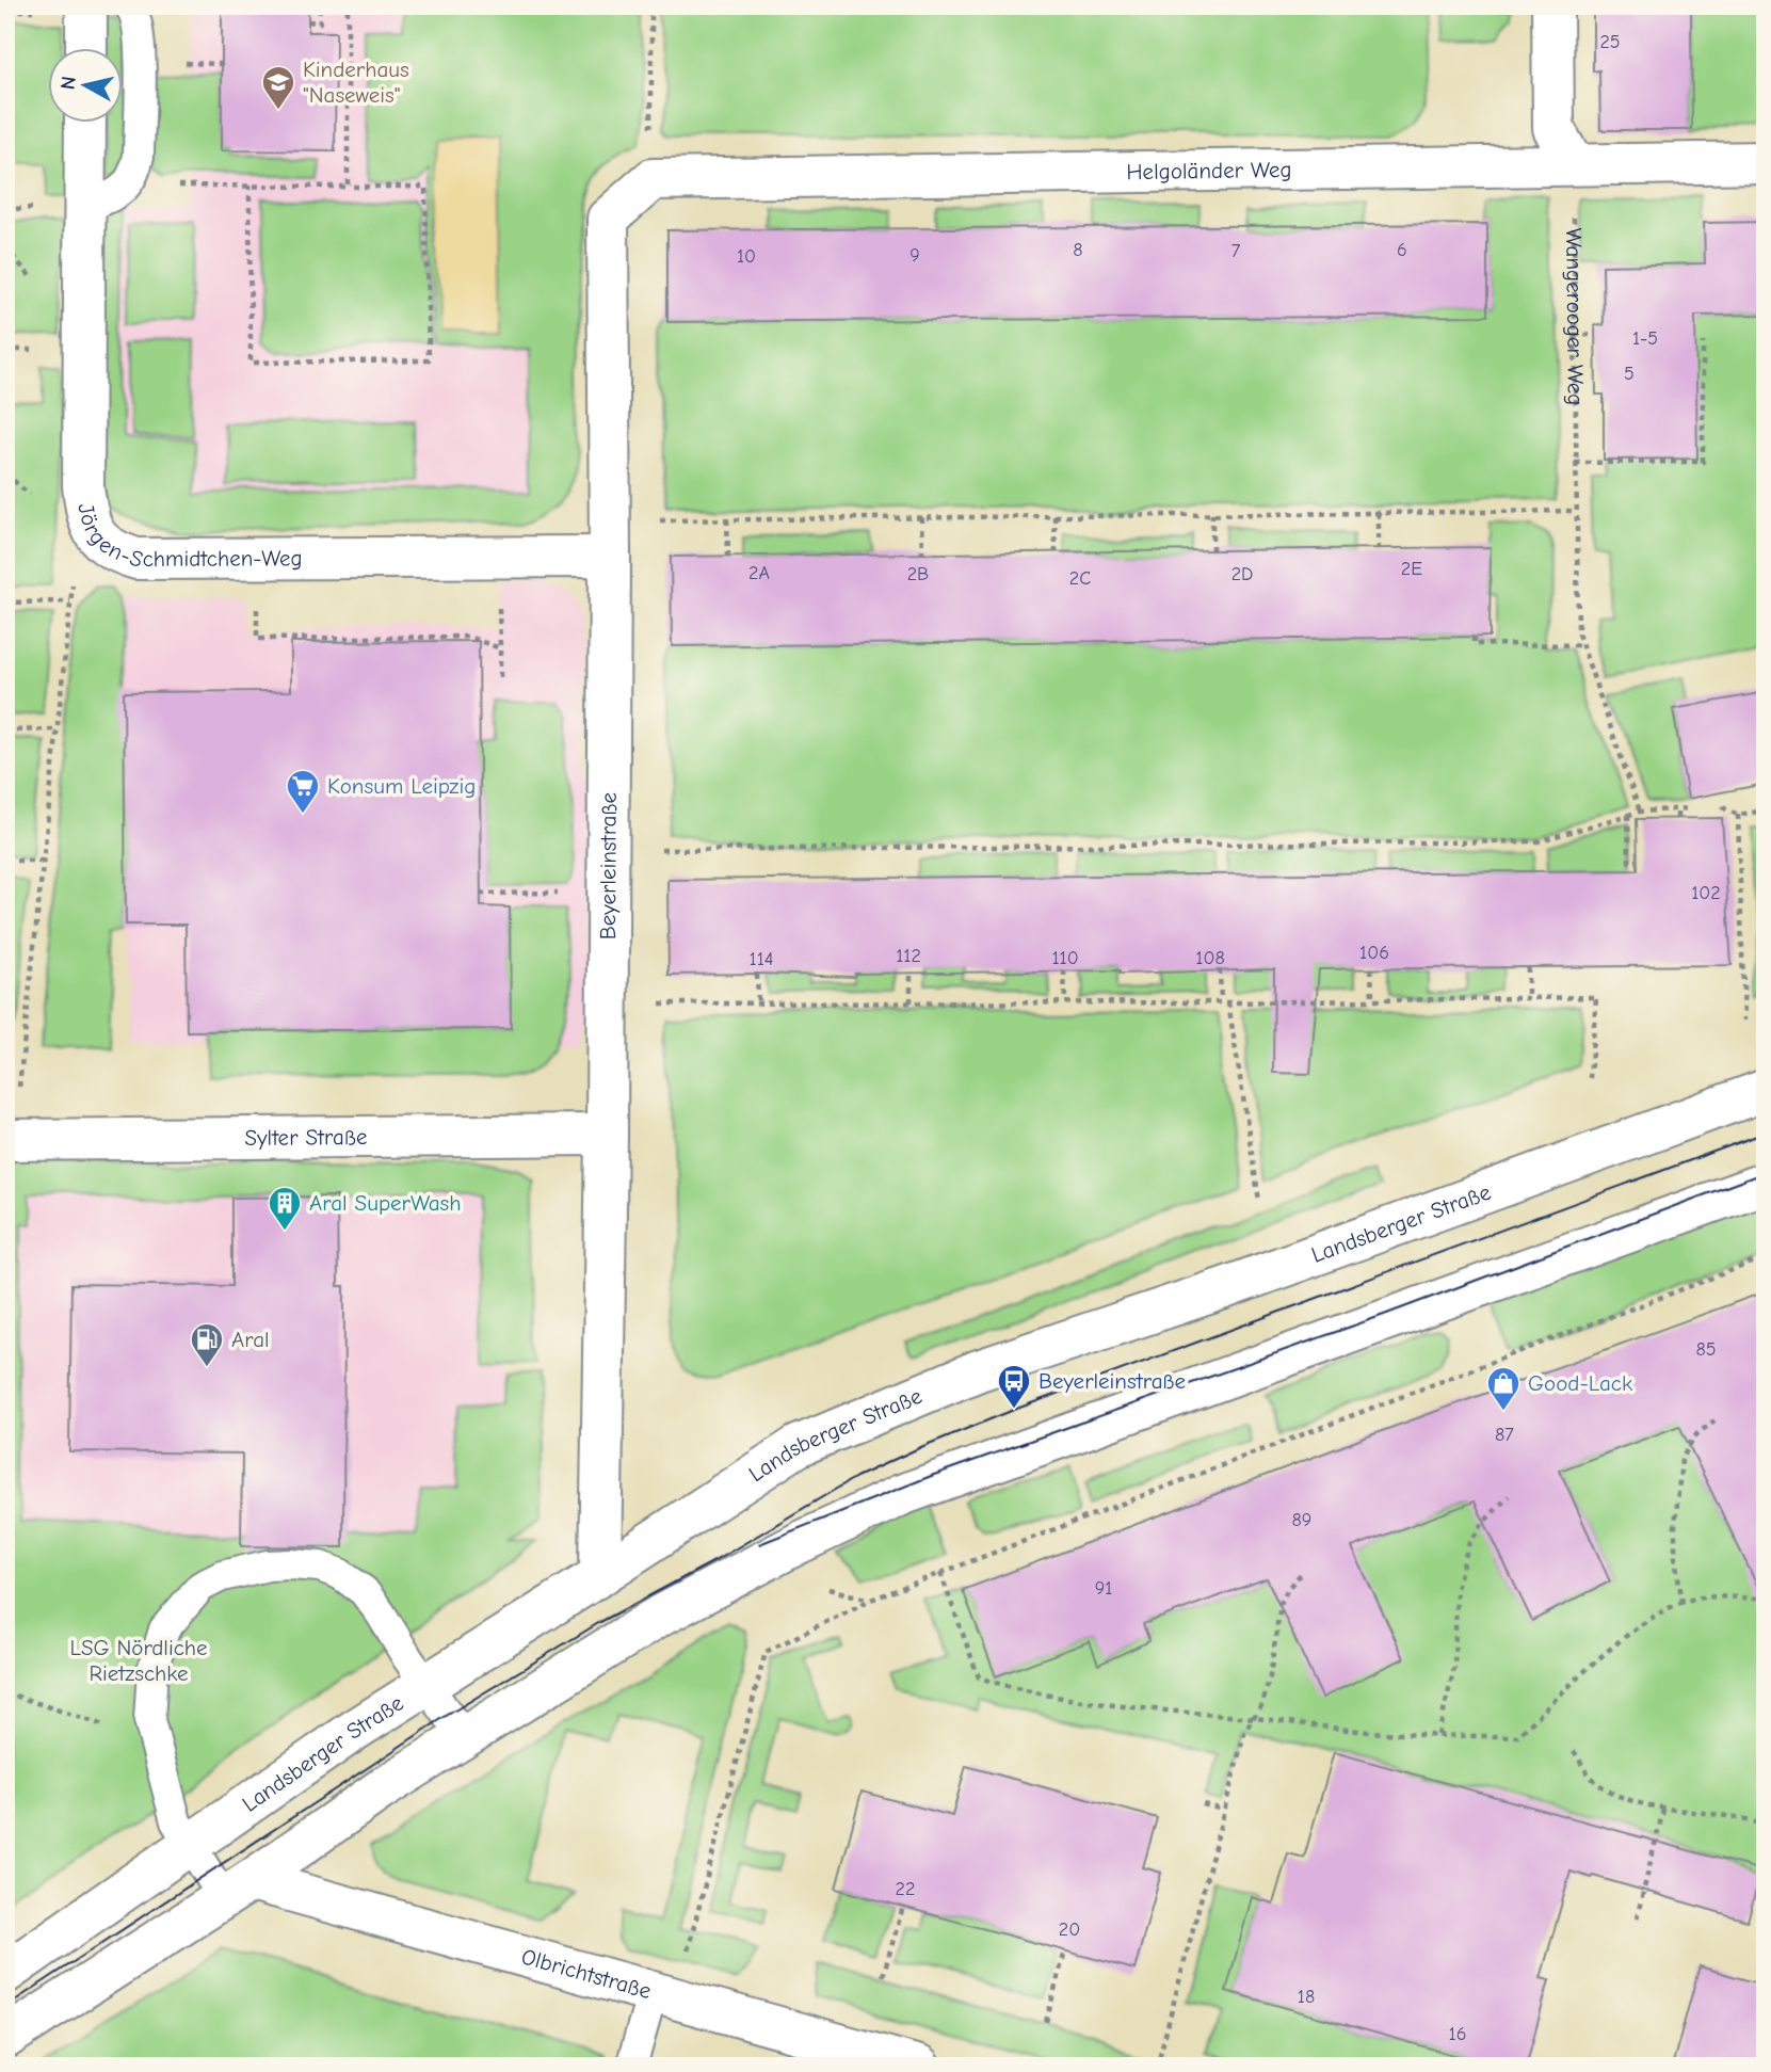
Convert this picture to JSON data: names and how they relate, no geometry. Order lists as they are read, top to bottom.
{
  "streets": {
    "street": [
      "Helgoländer Weg",
      "Jörgen-Schmidtchen-Weg",
      "Beyerleinstraße",
      "Sylter Straße",
      "Landsberger Straße",
      "Olbrichtstraße"
    ],
    "path": ["Wangerooger Weg"]
  },
  "crossings": [
    ["Helgoländer Weg", "Wangerooger Weg"],
    ["Helgoländer Weg", "Beyerleinstraße"],
    ["Jörgen-Schmidtchen-Weg", "Beyerleinstraße"],
    ["Beyerleinstraße", "Sylter Straße"],
    ["Beyerleinstraße", "Landsberger Straße"]
  ],
  "parks": ["LSG Nördliche Rietzschke"],
  "places": {
    "school or university": ["Kinderhaus \"Naseweis\""],
    "supermarket": ["Konsum Leipzig"],
    "building": ["Aral SuperWash"],
    "fuel station": ["Aral"],
    "bus stop": ["Beyerleinstraße"],
    "shop": ["Good-Lack"]
  },
  "house_numbers": [
    "25",
    "8",
    "6",
    "7",
    "9",
    "10",
    "1-5",
    "5",
    "2E",
    "2A",
    "2B",
    "2D",
    "2C",
    "102",
    "106",
    "112",
    "110",
    "108",
    "114",
    "85",
    "87",
    "89",
    "91",
    "22",
    "20",
    "18",
    "16"
  ],
  "north": "left"
}
